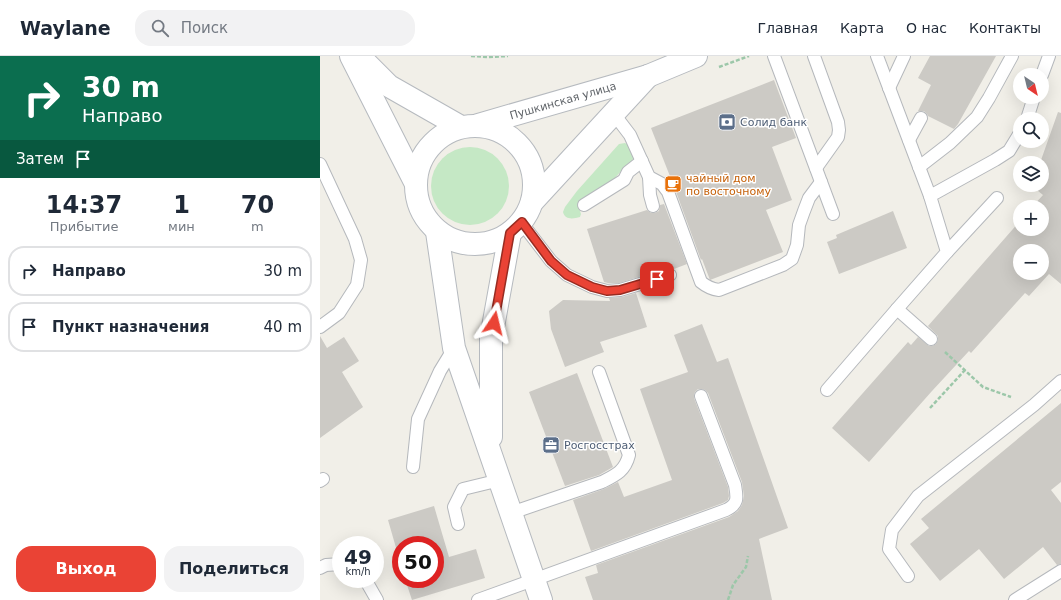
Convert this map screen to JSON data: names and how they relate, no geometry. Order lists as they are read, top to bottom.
{
  "streets": {
    "main road": ["Пушкинская улица"]
  },
  "places": {
    "bank": ["Солид банк"],
    "cafe": ["чайный дом по восточному"],
    "office": ["Росгосстрах"]
  },
  "north": "bottom right",
  "page": {
    "header": "Waylane",
    "search": "Поиск",
    "nav": [
      "Главная",
      "Карта",
      "О нас",
      "Контакты"
    ],
    "turn": ["30 m", "Направо"],
    "map_buttons": ["+", "−"],
    "then": "Затем",
    "eta": [
      "14:37",
      "Прибытие",
      "1",
      "мин",
      "70",
      "m"
    ],
    "list": [
      {
        "name": "Направо",
        "value": "30 m"
      },
      {
        "name": "Пункт назначения",
        "value": "40 m"
      }
    ],
    "speed": "49 km/h",
    "limit": "50",
    "buttons": ["Выход", "Поделиться"]
  }
}
